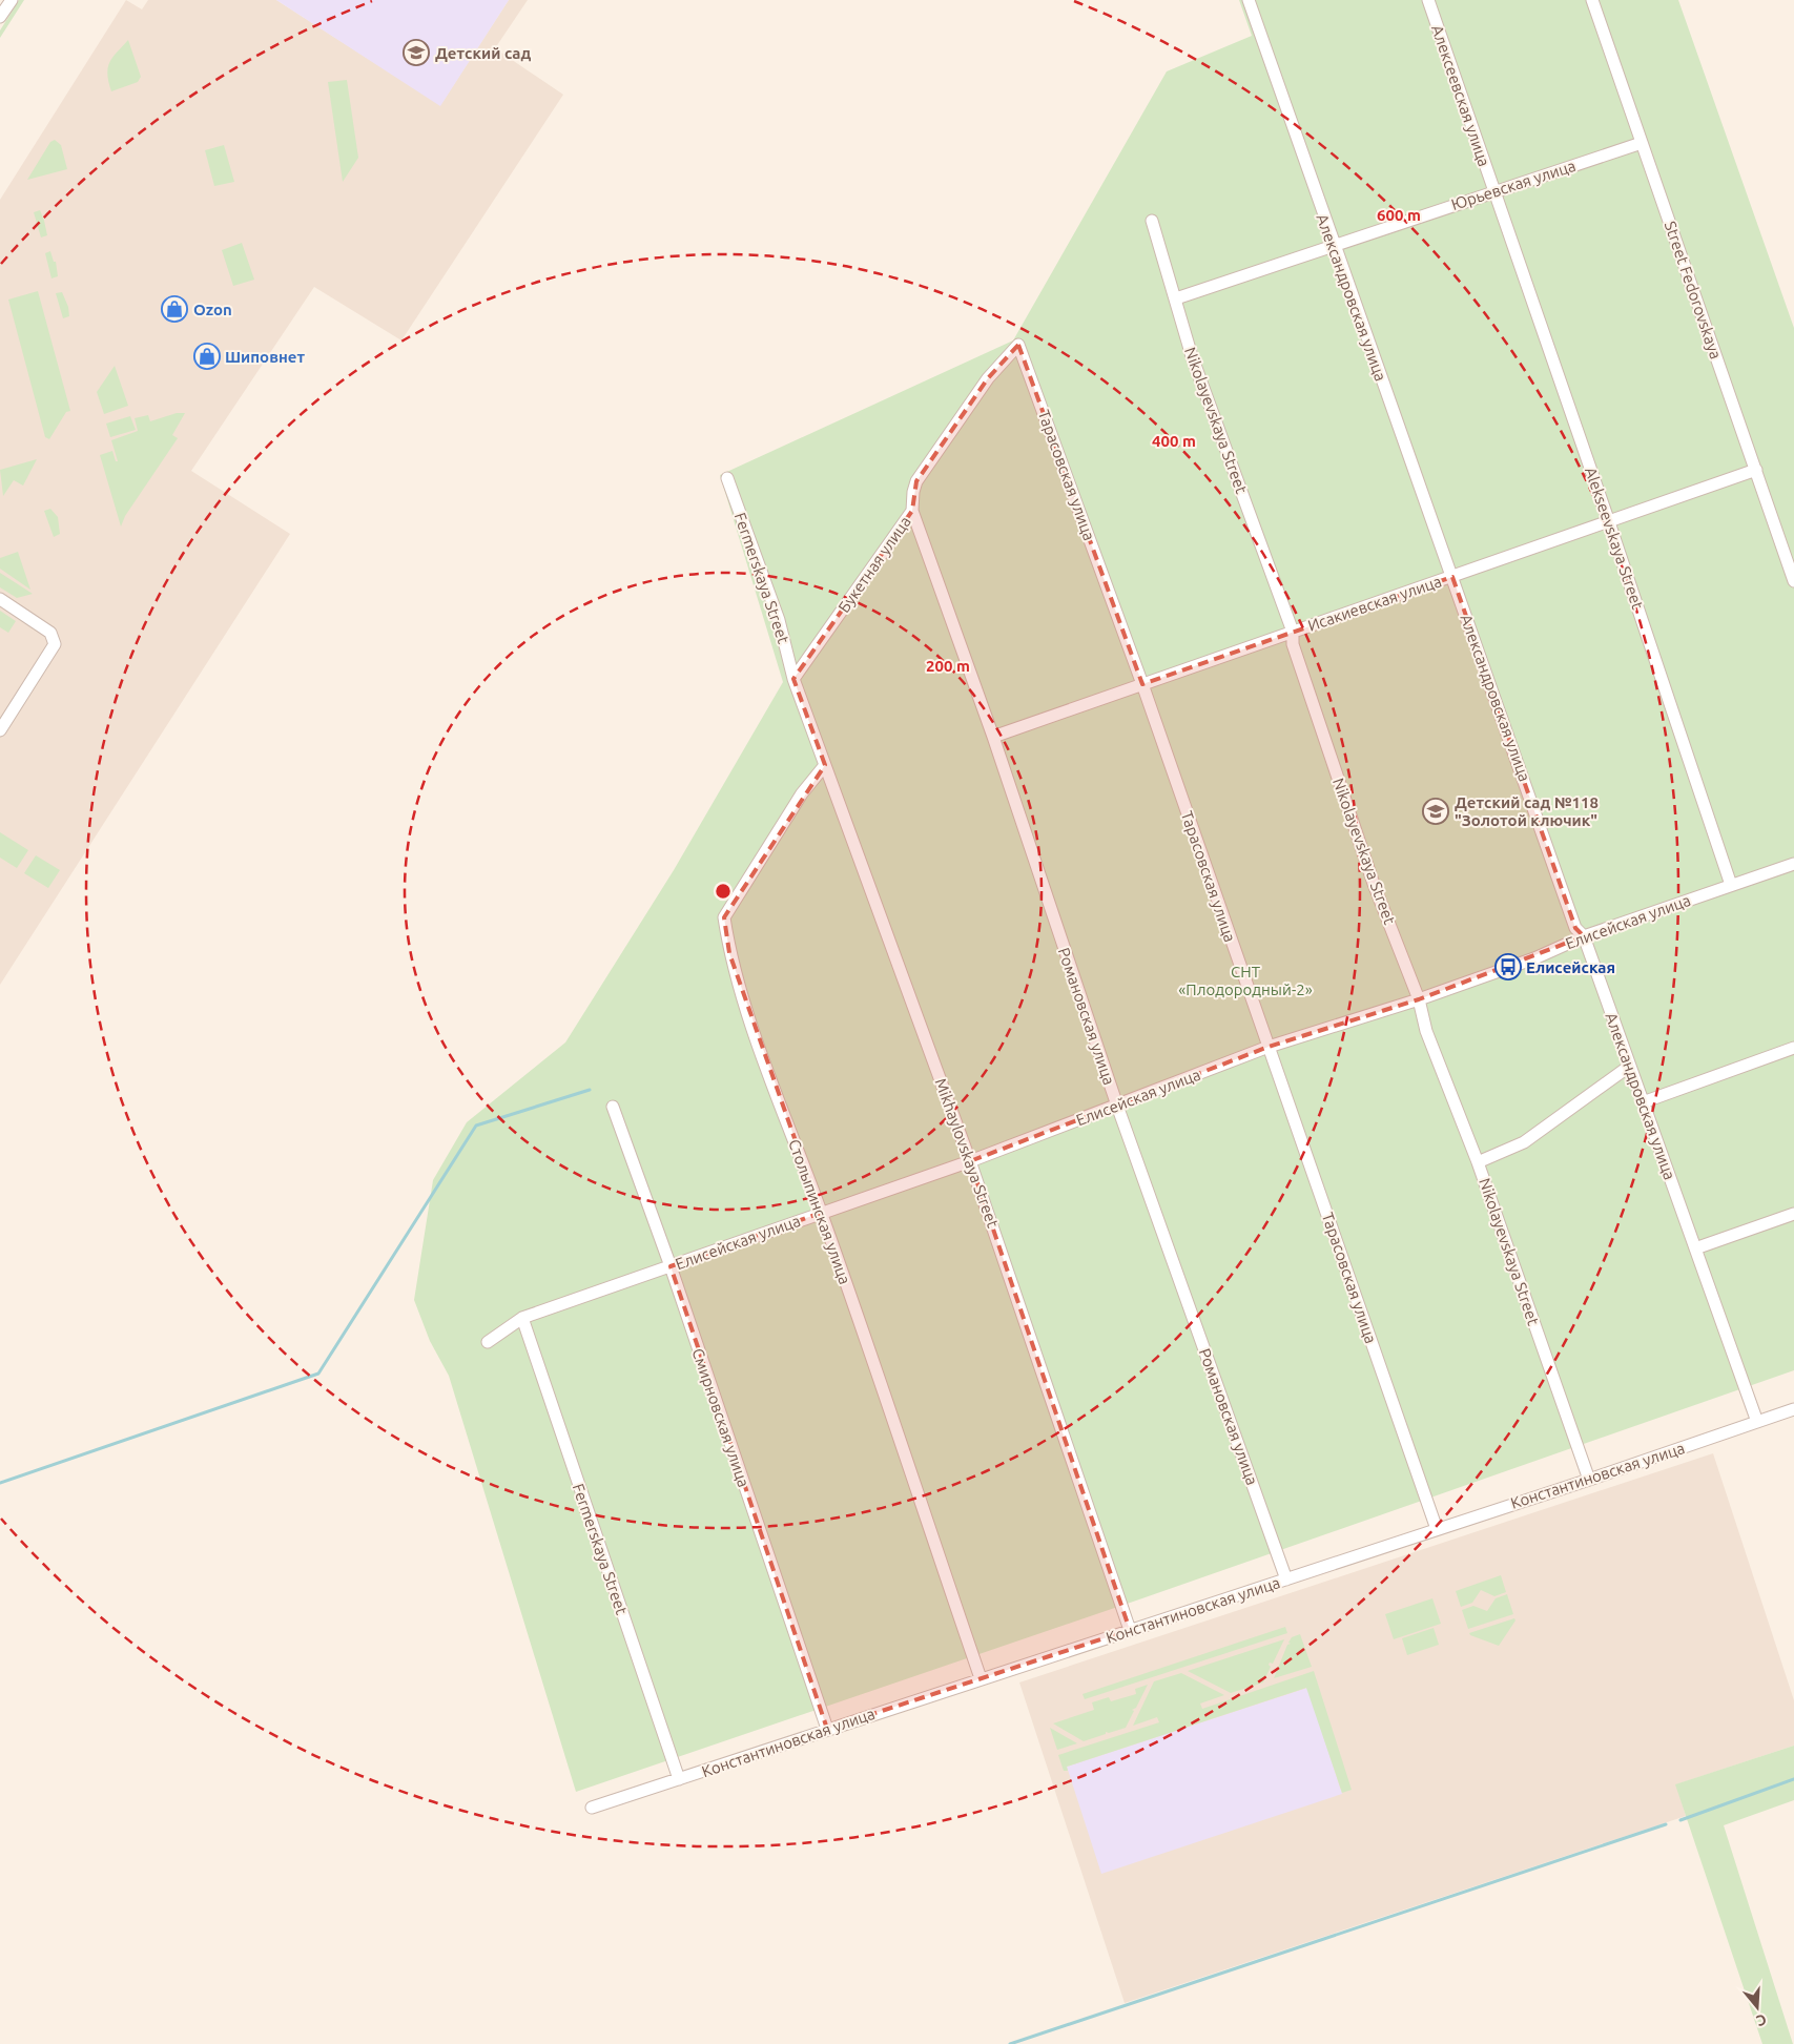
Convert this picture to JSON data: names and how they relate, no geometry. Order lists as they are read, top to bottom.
{
  "streets": {
    "street": [
      "Алексеевская улица",
      "Юрьевская улица",
      "Street Fedorovskaya",
      "Александровская улица",
      "Nikolayevskaya Street",
      "Тарасовская улица",
      "Alekseevskaya Street",
      "Букетная улица",
      "Fermerskaya Street",
      "Исакиевская улица",
      "Елисейская улица",
      "Романовская улица",
      "Mikhaylovskaya Street",
      "Столыпинская улица",
      "Смирновская улица",
      "Константиновская улица"
    ]
  },
  "crossings": [
    ["Алексеевская улица", "Юрьевская улица"],
    ["Алексеевская улица", "Alekseevskaya Street"],
    ["Юрьевская улица", "Street Fedorovskaya"],
    ["Юрьевская улица", "Александровская улица"],
    ["Юрьевская улица", "Nikolayevskaya Street"],
    ["Юрьевская улица", "Alekseevskaya Street"],
    ["Street Fedorovskaya", "Исакиевская улица"],
    ["Александровская улица", "Исакиевская улица"],
    ["Александровская улица", "Елисейская улица"],
    ["Александровская улица", "Константиновская улица"],
    ["Nikolayevskaya Street", "Исакиевская улица"],
    ["Nikolayevskaya Street", "Елисейская улица"],
    ["Nikolayevskaya Street", "Константиновская улица"],
    ["Тарасовская улица", "Букетная улица"],
    ["Тарасовская улица", "Исакиевская улица"],
    ["Тарасовская улица", "Елисейская улица"],
    ["Тарасовская улица", "Константиновская улица"],
    ["Alekseevskaya Street", "Исакиевская улица"],
    ["Alekseevskaya Street", "Елисейская улица"],
    ["Букетная улица", "Fermerskaya Street"],
    ["Букетная улица", "Романовская улица"],
    ["Букетная улица", "Mikhaylovskaya Street"],
    ["Fermerskaya Street", "Елисейская улица"],
    ["Fermerskaya Street", "Mikhaylovskaya Street"],
    ["Fermerskaya Street", "Константиновская улица"],
    ["Исакиевская улица", "Романовская улица"],
    ["Елисейская улица", "Романовская улица"],
    ["Елисейская улица", "Mikhaylovskaya Street"],
    ["Елисейская улица", "Столыпинская улица"],
    ["Елисейская улица", "Смирновская улица"],
    ["Романовская улица", "Константиновская улица"],
    ["Mikhaylovskaya Street", "Столыпинская улица"],
    ["Mikhaylovskaya Street", "Константиновская улица"],
    ["Столыпинская улица", "Константиновская улица"],
    ["Смирновская улица", "Константиновская улица"]
  ],
  "parks": ["СНТ «Плодородный-2»"],
  "places": {
    "school or university": ["Детский сад", "Детский сад №118 \"Золотой ключик\""],
    "shop": ["Ozon", "Шиповнет"],
    "bus stop": ["Елисейская"]
  },
  "north": "bottom",
  "rings": ["600 m", "400 m", "200 m"]
}
